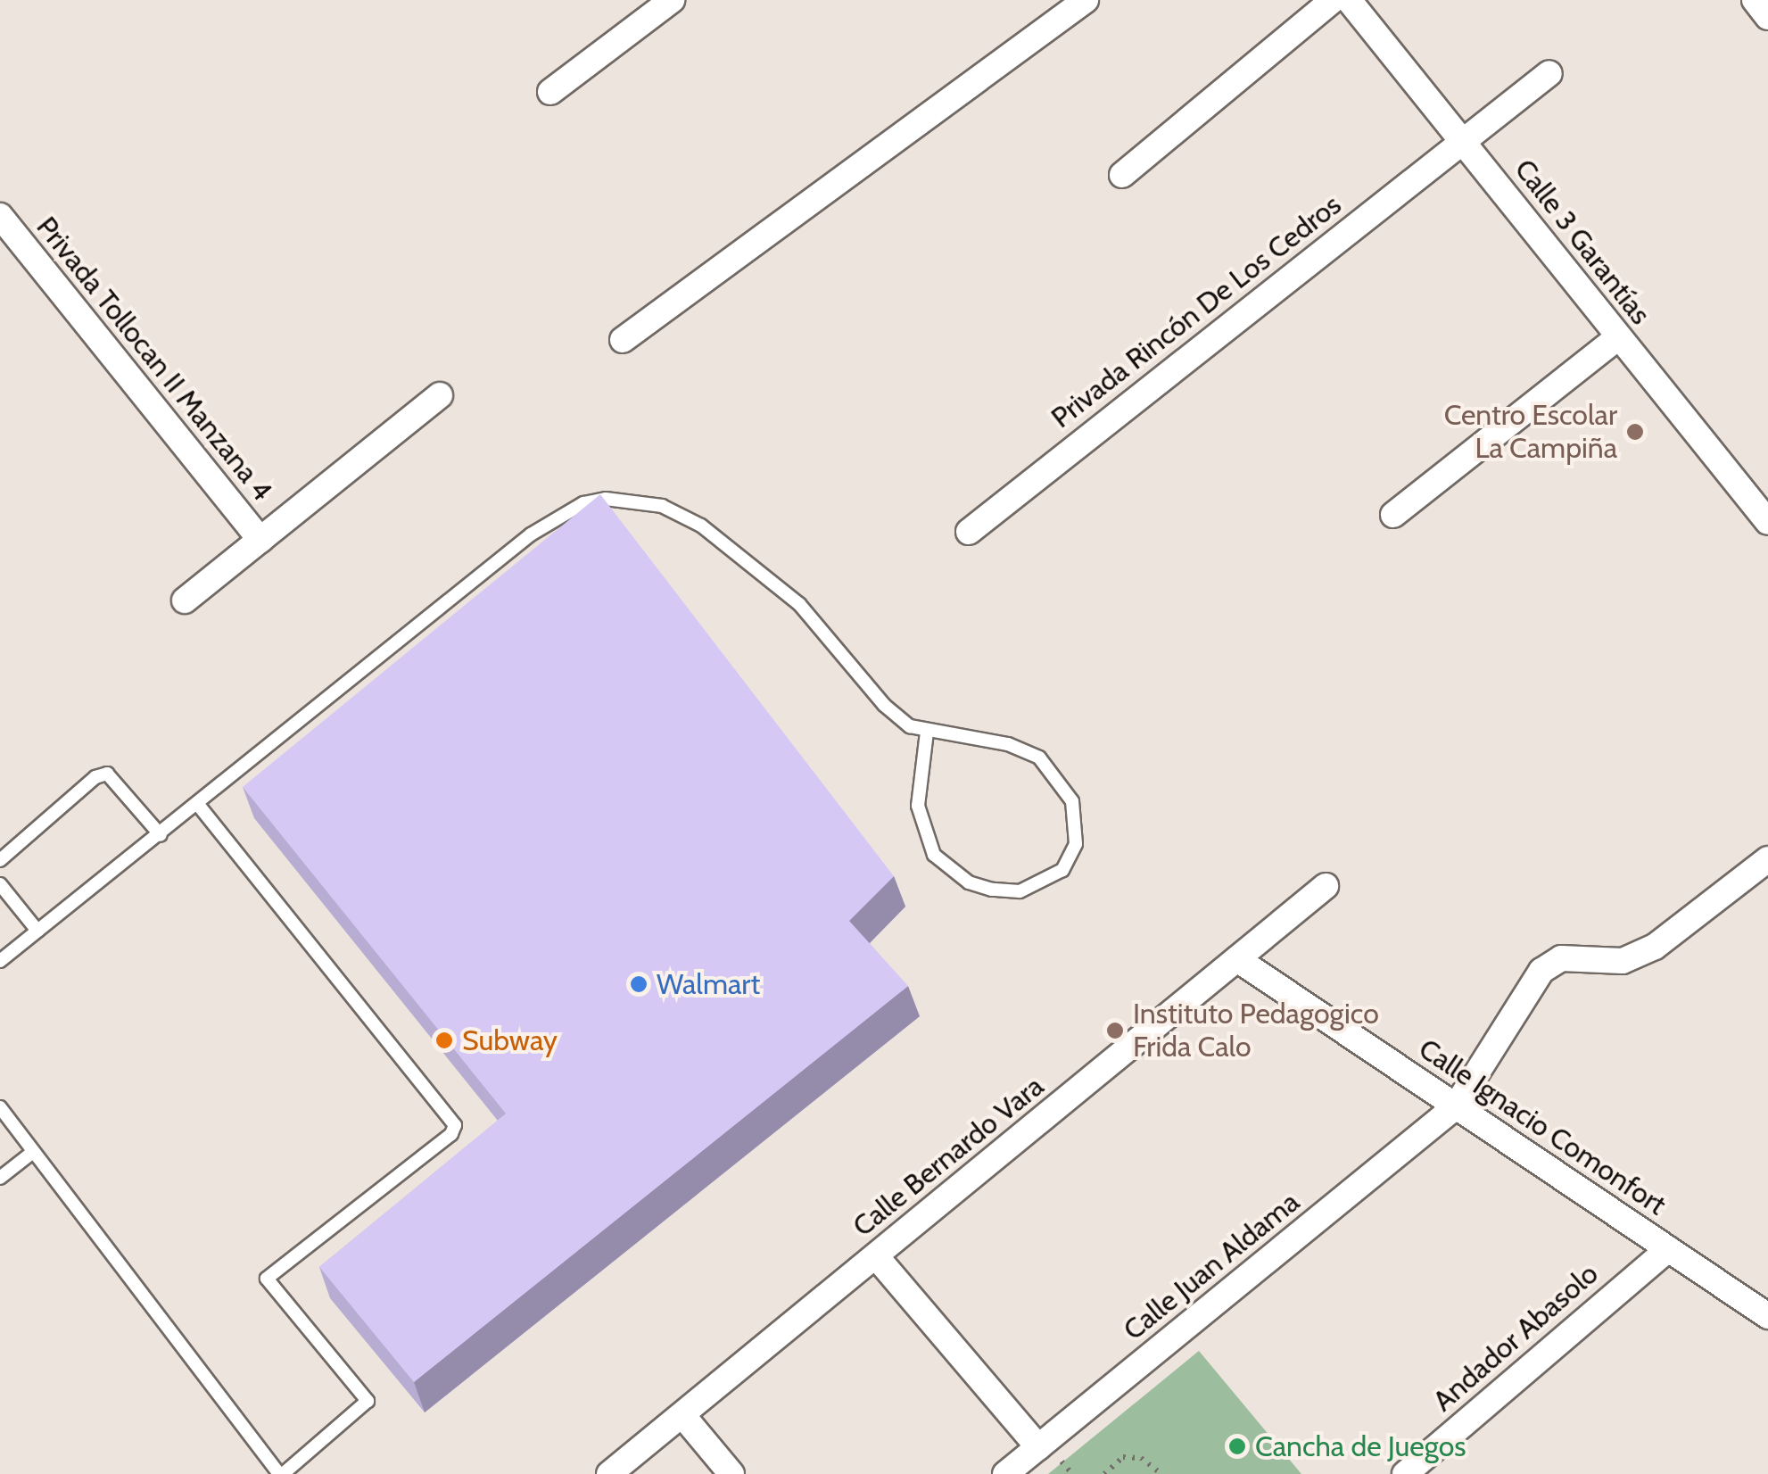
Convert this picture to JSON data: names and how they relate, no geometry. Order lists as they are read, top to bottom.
{
  "streets": {
    "street": [
      "Calle 3 Garantías",
      "Privada Rincón De Los Cedros",
      "Privada Tollocan II Manzana 4",
      "Calle Ignacio Comonfort",
      "Calle Bernardo Vara",
      "Calle Juan Aldama",
      "Andador Abasolo"
    ]
  },
  "crossings": [
    ["Calle 3 Garantías", "Privada Rincón De Los Cedros"],
    ["Calle Ignacio Comonfort", "Calle Bernardo Vara"],
    ["Calle Ignacio Comonfort", "Calle Juan Aldama"],
    ["Calle Ignacio Comonfort", "Andador Abasolo"]
  ],
  "places": [
    "Centro Escolar La Campiña",
    "Walmart",
    "Instituto Pedagogico Frida Calo",
    "Subway",
    "Cancha de Juegos"
  ]
}
